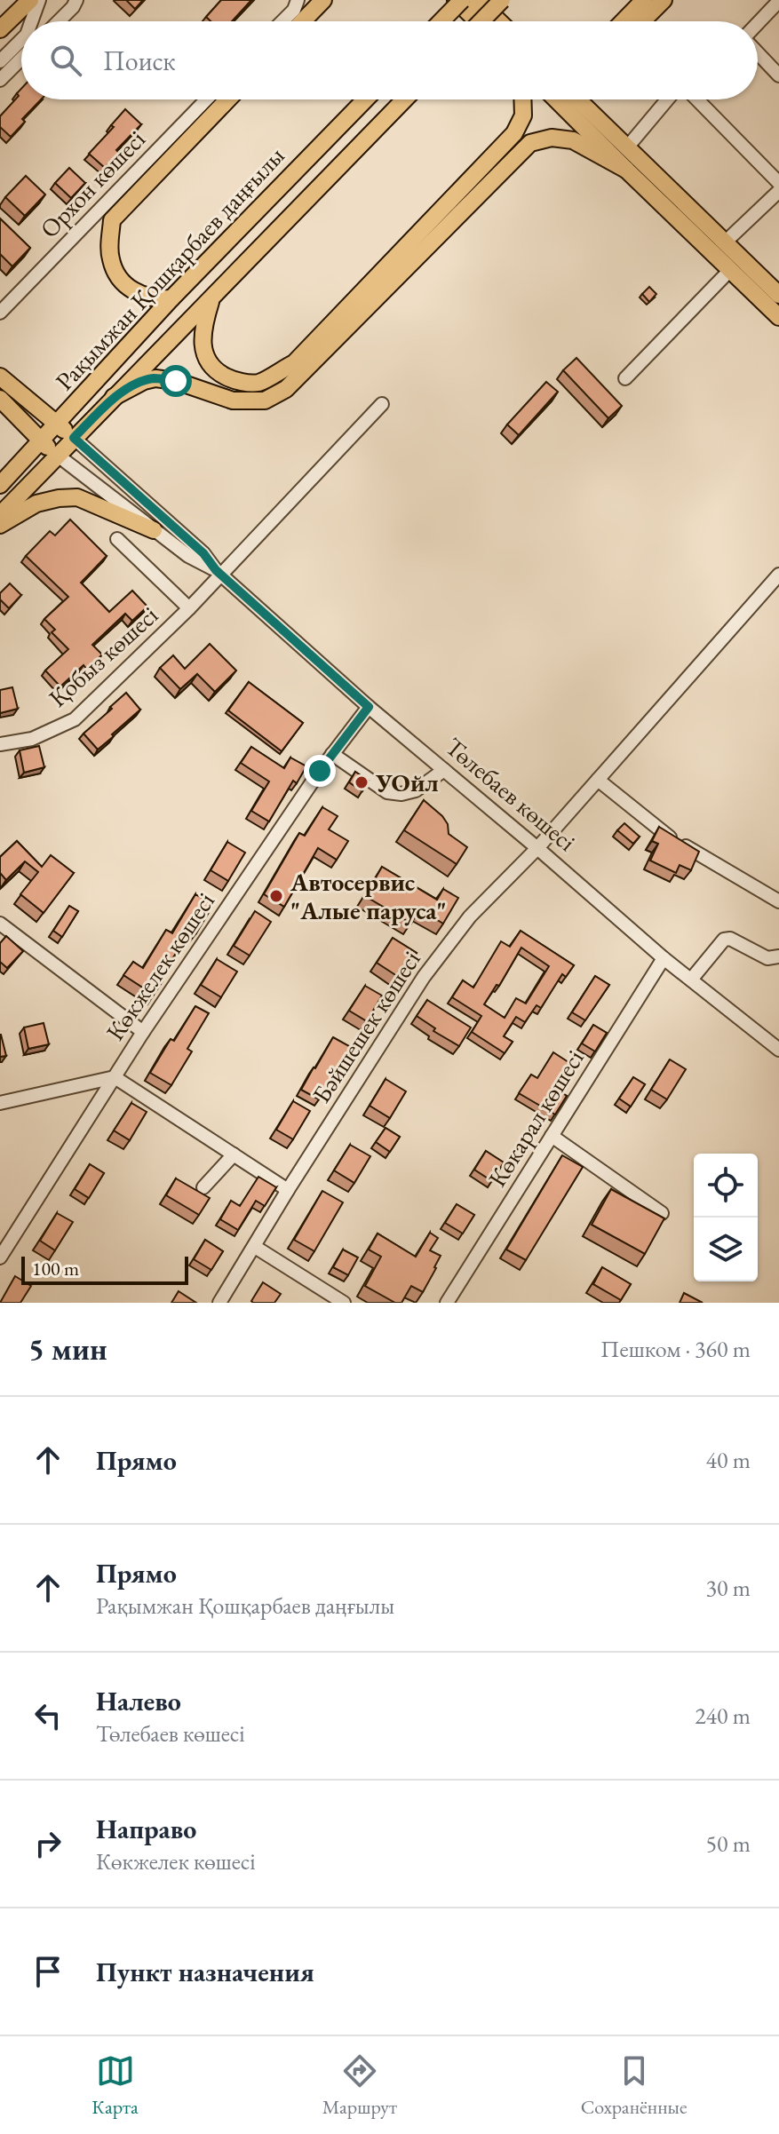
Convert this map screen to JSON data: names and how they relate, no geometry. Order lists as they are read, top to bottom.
{
  "streets": {
    "main road": ["Рақымжан Қошқарбаев даңғылы", "Төлебаев көшесі"],
    "street": [
      "Орхон көшесі",
      "Қобыз көшесі",
      "Көкжелек көшесі",
      "Бәйшешек көшесі",
      "Көкарал көшесі"
    ]
  },
  "crossings": [
    ["Рақымжан Қошқарбаев даңғылы", "Төлебаев көшесі"],
    ["Қобыз көшесі", "Төлебаев көшесі"],
    ["Төлебаев көшесі", "Көкжелек көшесі"],
    ["Төлебаев көшесі", "Бәйшешек көшесі"],
    ["Төлебаев көшесі", "Көкарал көшесі"]
  ],
  "places": ["УОйл", "Автосервис \"Алые паруса\""],
  "scale_bar": "100 m",
  "page": {
    "search": "Поиск",
    "scale": "100 m",
    "heading": ["5 мин", "Пешком · 360 m"],
    "list": [
      ["Прямо", "40 m"],
      ["Прямо", "Рақымжан Қошқарбаев даңғылы", "30 m"],
      ["Налево", "Төлебаев көшесі", "240 m"],
      ["Направо", "Көкжелек көшесі", "50 m"],
      "Пункт назначения"
    ],
    "nav": ["Карта", "Маршрут", "Сохранённые"]
  }
}
